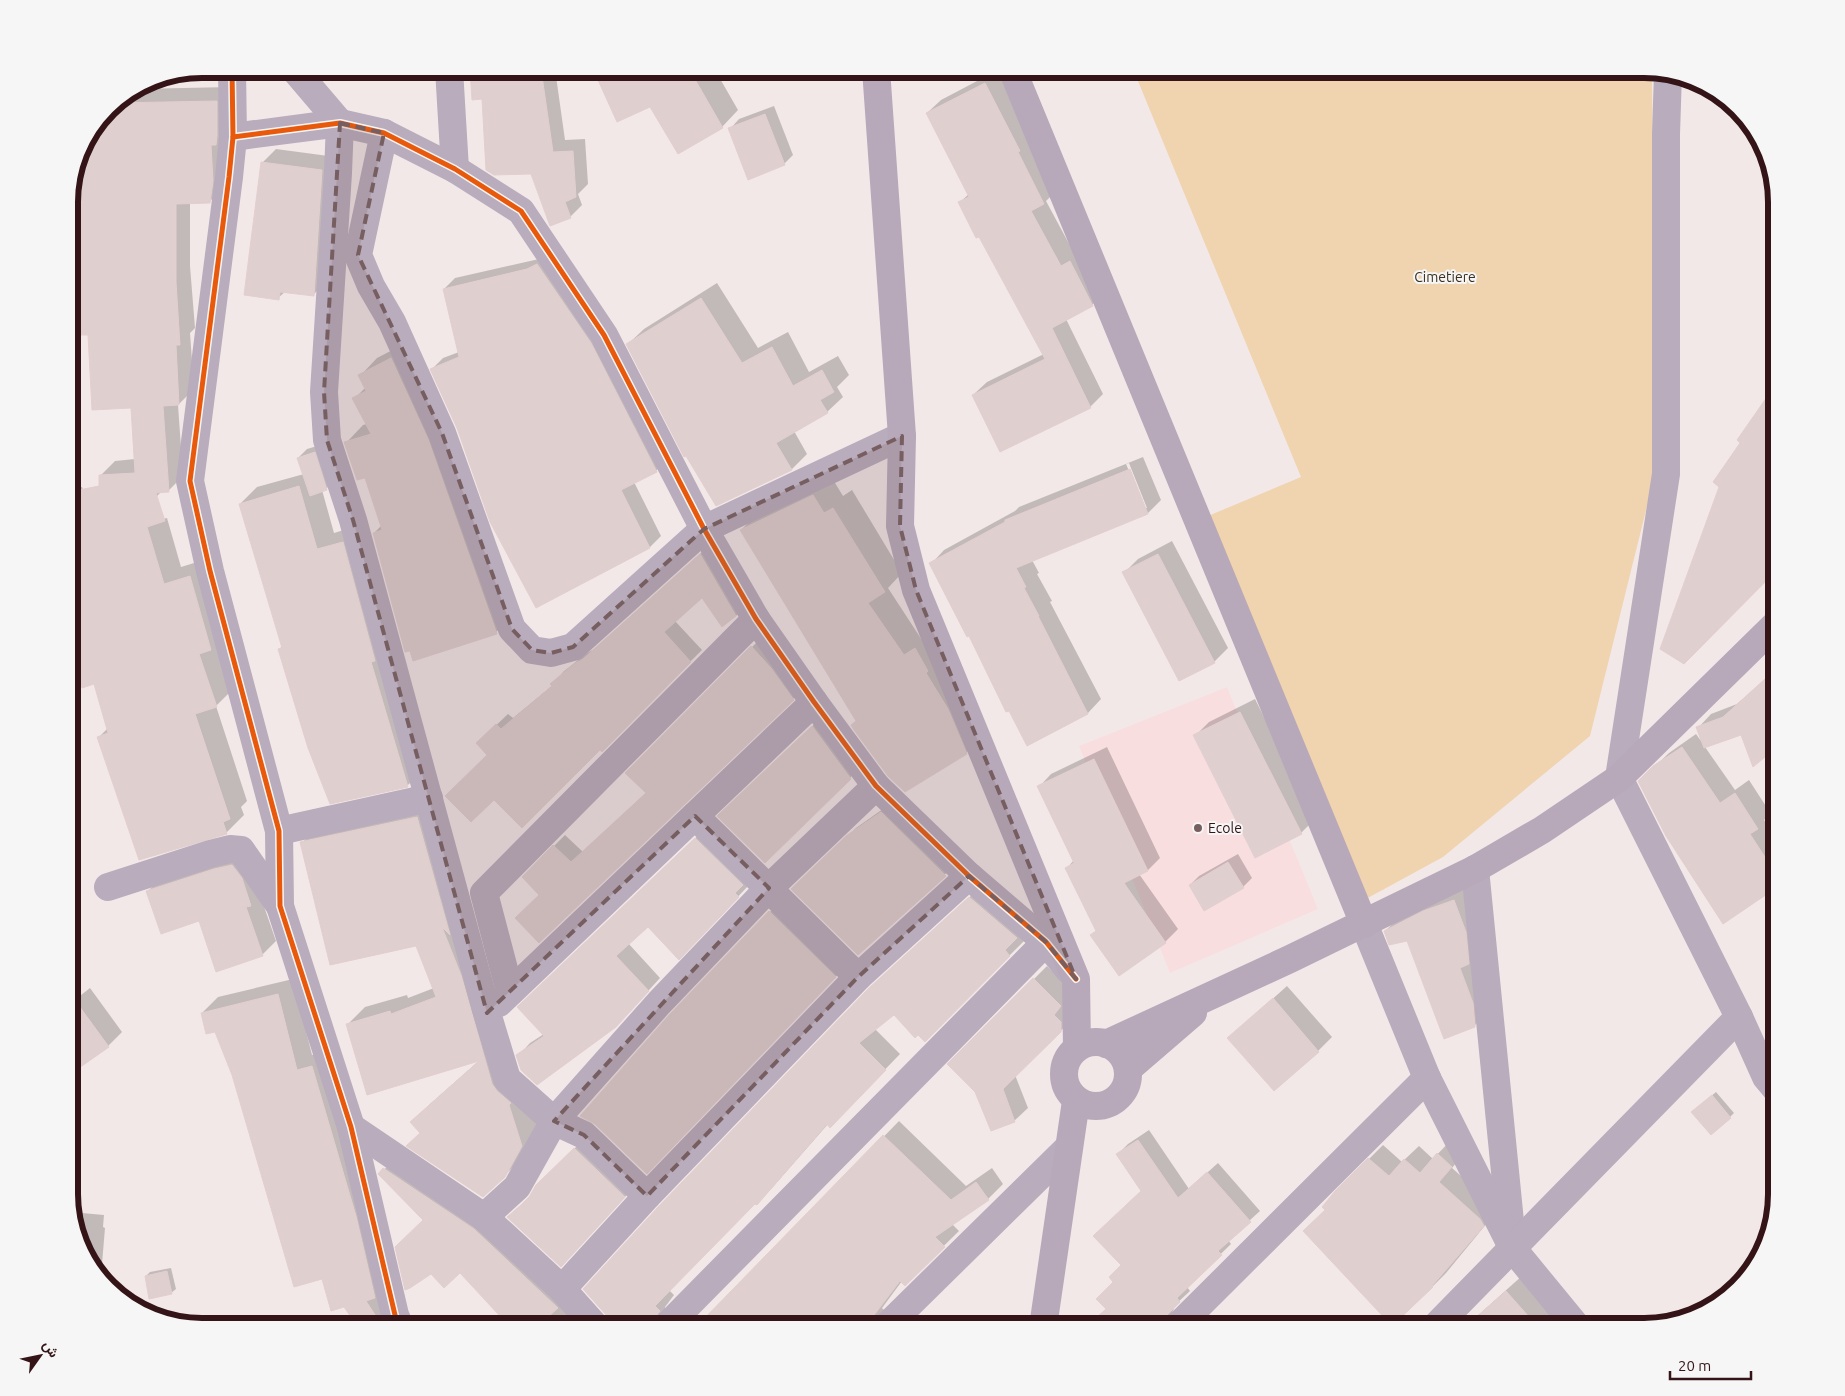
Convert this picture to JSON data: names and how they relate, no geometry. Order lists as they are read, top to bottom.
{
  "parks": ["Cimetiere"],
  "places": ["Ecole"],
  "scale_bar": "20 m",
  "north": "top right"
}
